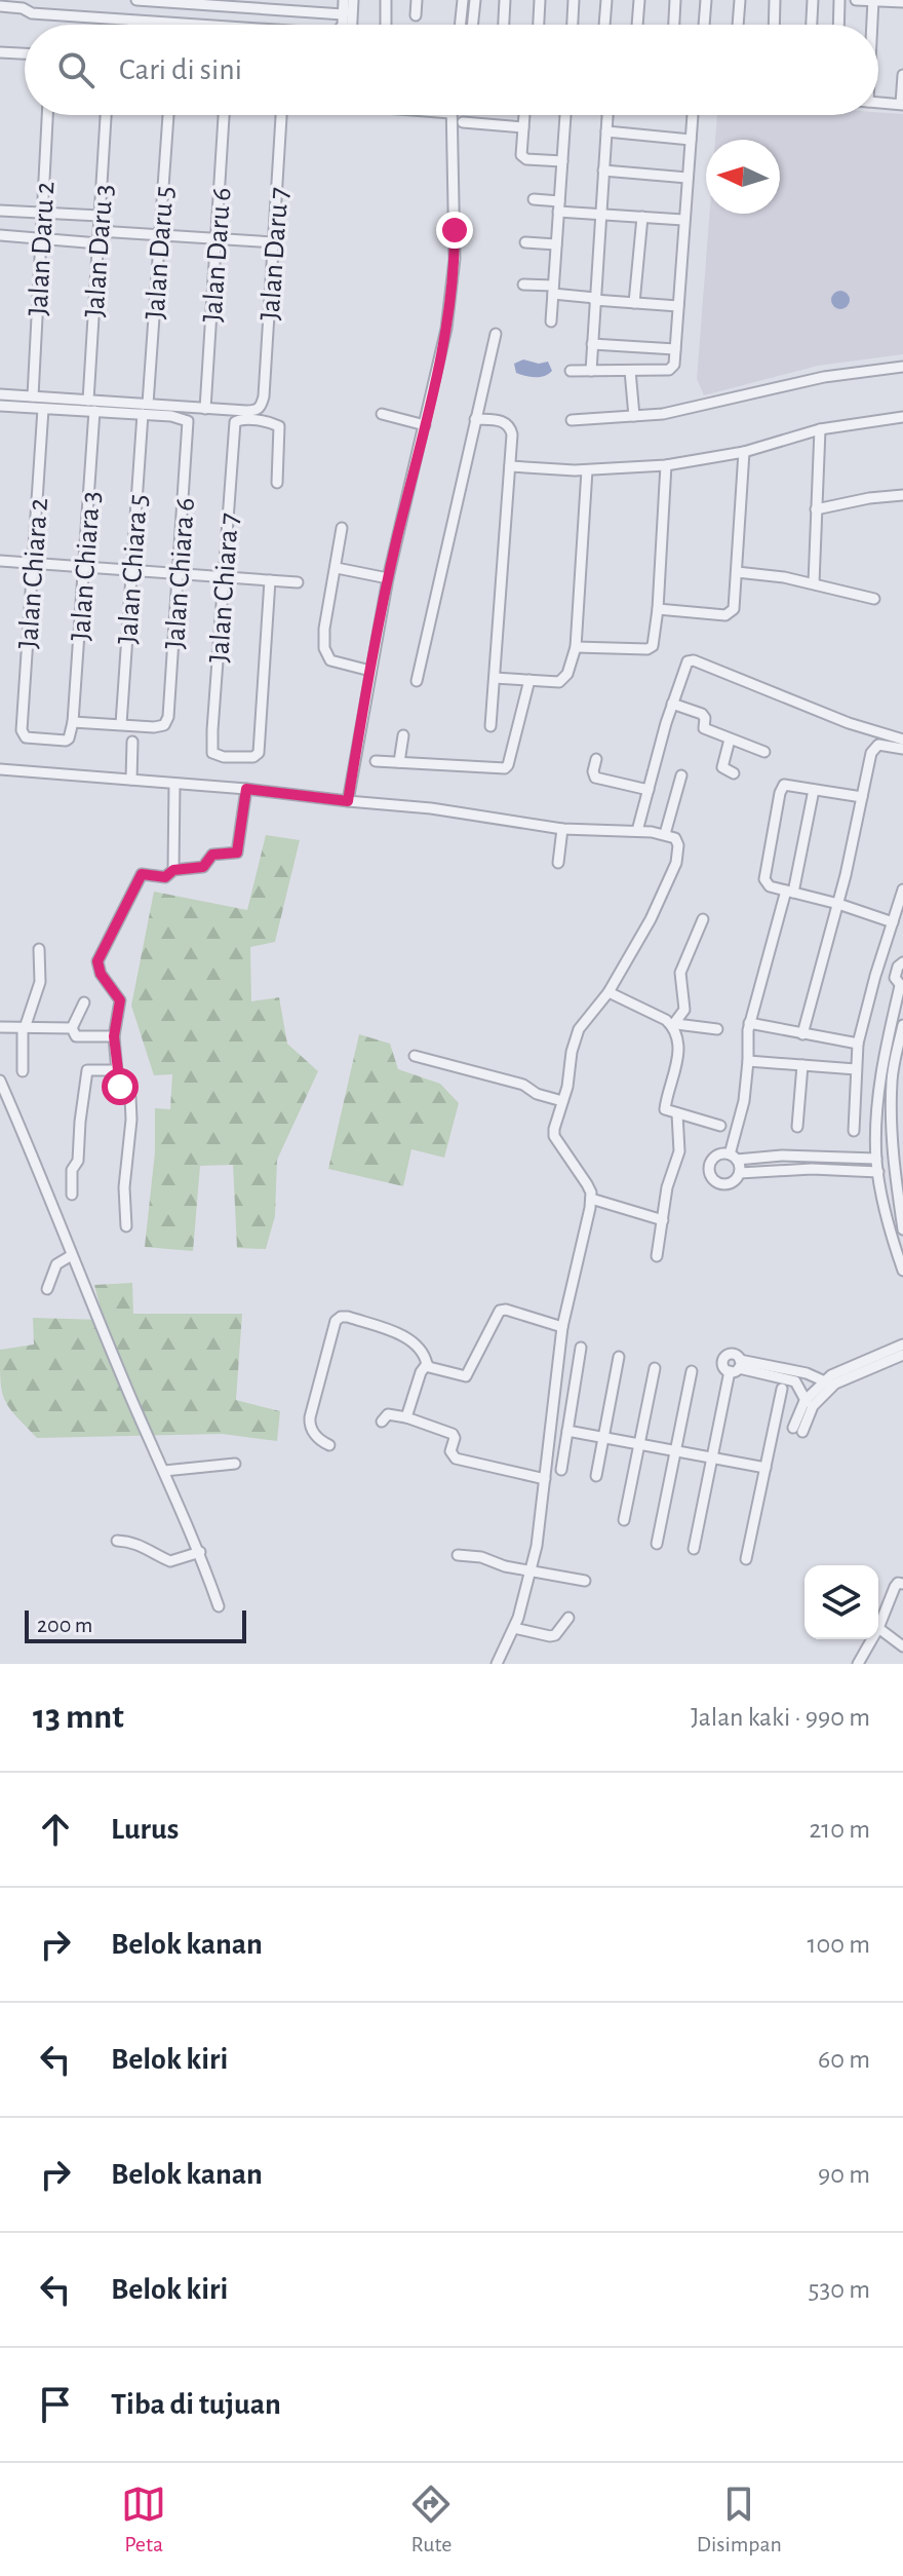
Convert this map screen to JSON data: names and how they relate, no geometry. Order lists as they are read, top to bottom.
{
  "streets": {
    "street": [
      "Jalan Daru 2",
      "Jalan Daru 3",
      "Jalan Daru 5",
      "Jalan Daru 7",
      "Jalan Daru 6",
      "Jalan Chiara 3",
      "Jalan Chiara 5",
      "Jalan Chiara 2",
      "Jalan Chiara 6",
      "Jalan Chiara 7"
    ]
  },
  "crossings": [
    ["Jalan Daru 5", "Jalan Chiara 5"],
    ["Jalan Daru 5", "Jalan Chiara 6"],
    ["Jalan Daru 7", "Jalan Daru 6"],
    ["Jalan Chiara 3", "Jalan Chiara 2"],
    ["Jalan Chiara 5", "Jalan Chiara 6"]
  ],
  "scale_bar": "200 m",
  "north": "left",
  "page": {
    "search": "Cari di sini",
    "scale": "200 m",
    "heading": ["13 mnt", "Jalan kaki · 990 m"],
    "list": [
      ["Lurus", "210 m"],
      ["Belok kanan", "100 m"],
      ["Belok kiri", "60 m"],
      ["Belok kanan", "90 m"],
      ["Belok kiri", "530 m"],
      "Tiba di tujuan"
    ],
    "nav": ["Peta", "Rute", "Disimpan"]
  }
}
